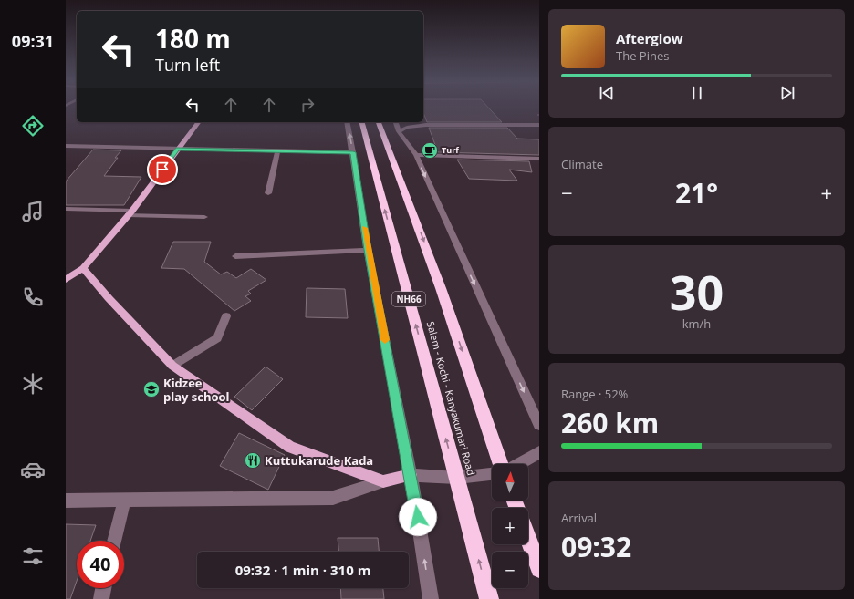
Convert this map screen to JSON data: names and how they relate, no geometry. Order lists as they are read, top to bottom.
{
  "streets": {
    "highway": ["NH66", "Salem - Kochi - Kanyakumari Road"]
  },
  "places": {
    "cafe": ["Turf"],
    "school or university": ["Kidzee play school"],
    "restaurant": ["Kuttukarude Kada"]
  },
  "north": "top",
  "page": {
    "tabs": "09:31",
    "turn": ["180 m", "Turn left"],
    "song": ["Afterglow", "The Pines"],
    "tile": [
      "Climate",
      ["30", "km/h"],
      ["Range · 52%", "260 km"],
      ["Arrival", "09:32"]
    ],
    "heat": ["−", "21°", "+"],
    "map_buttons": ["+", "−"],
    "limit": "40",
    "trip": "09:32 · 1 min · 310 m"
  }
}
